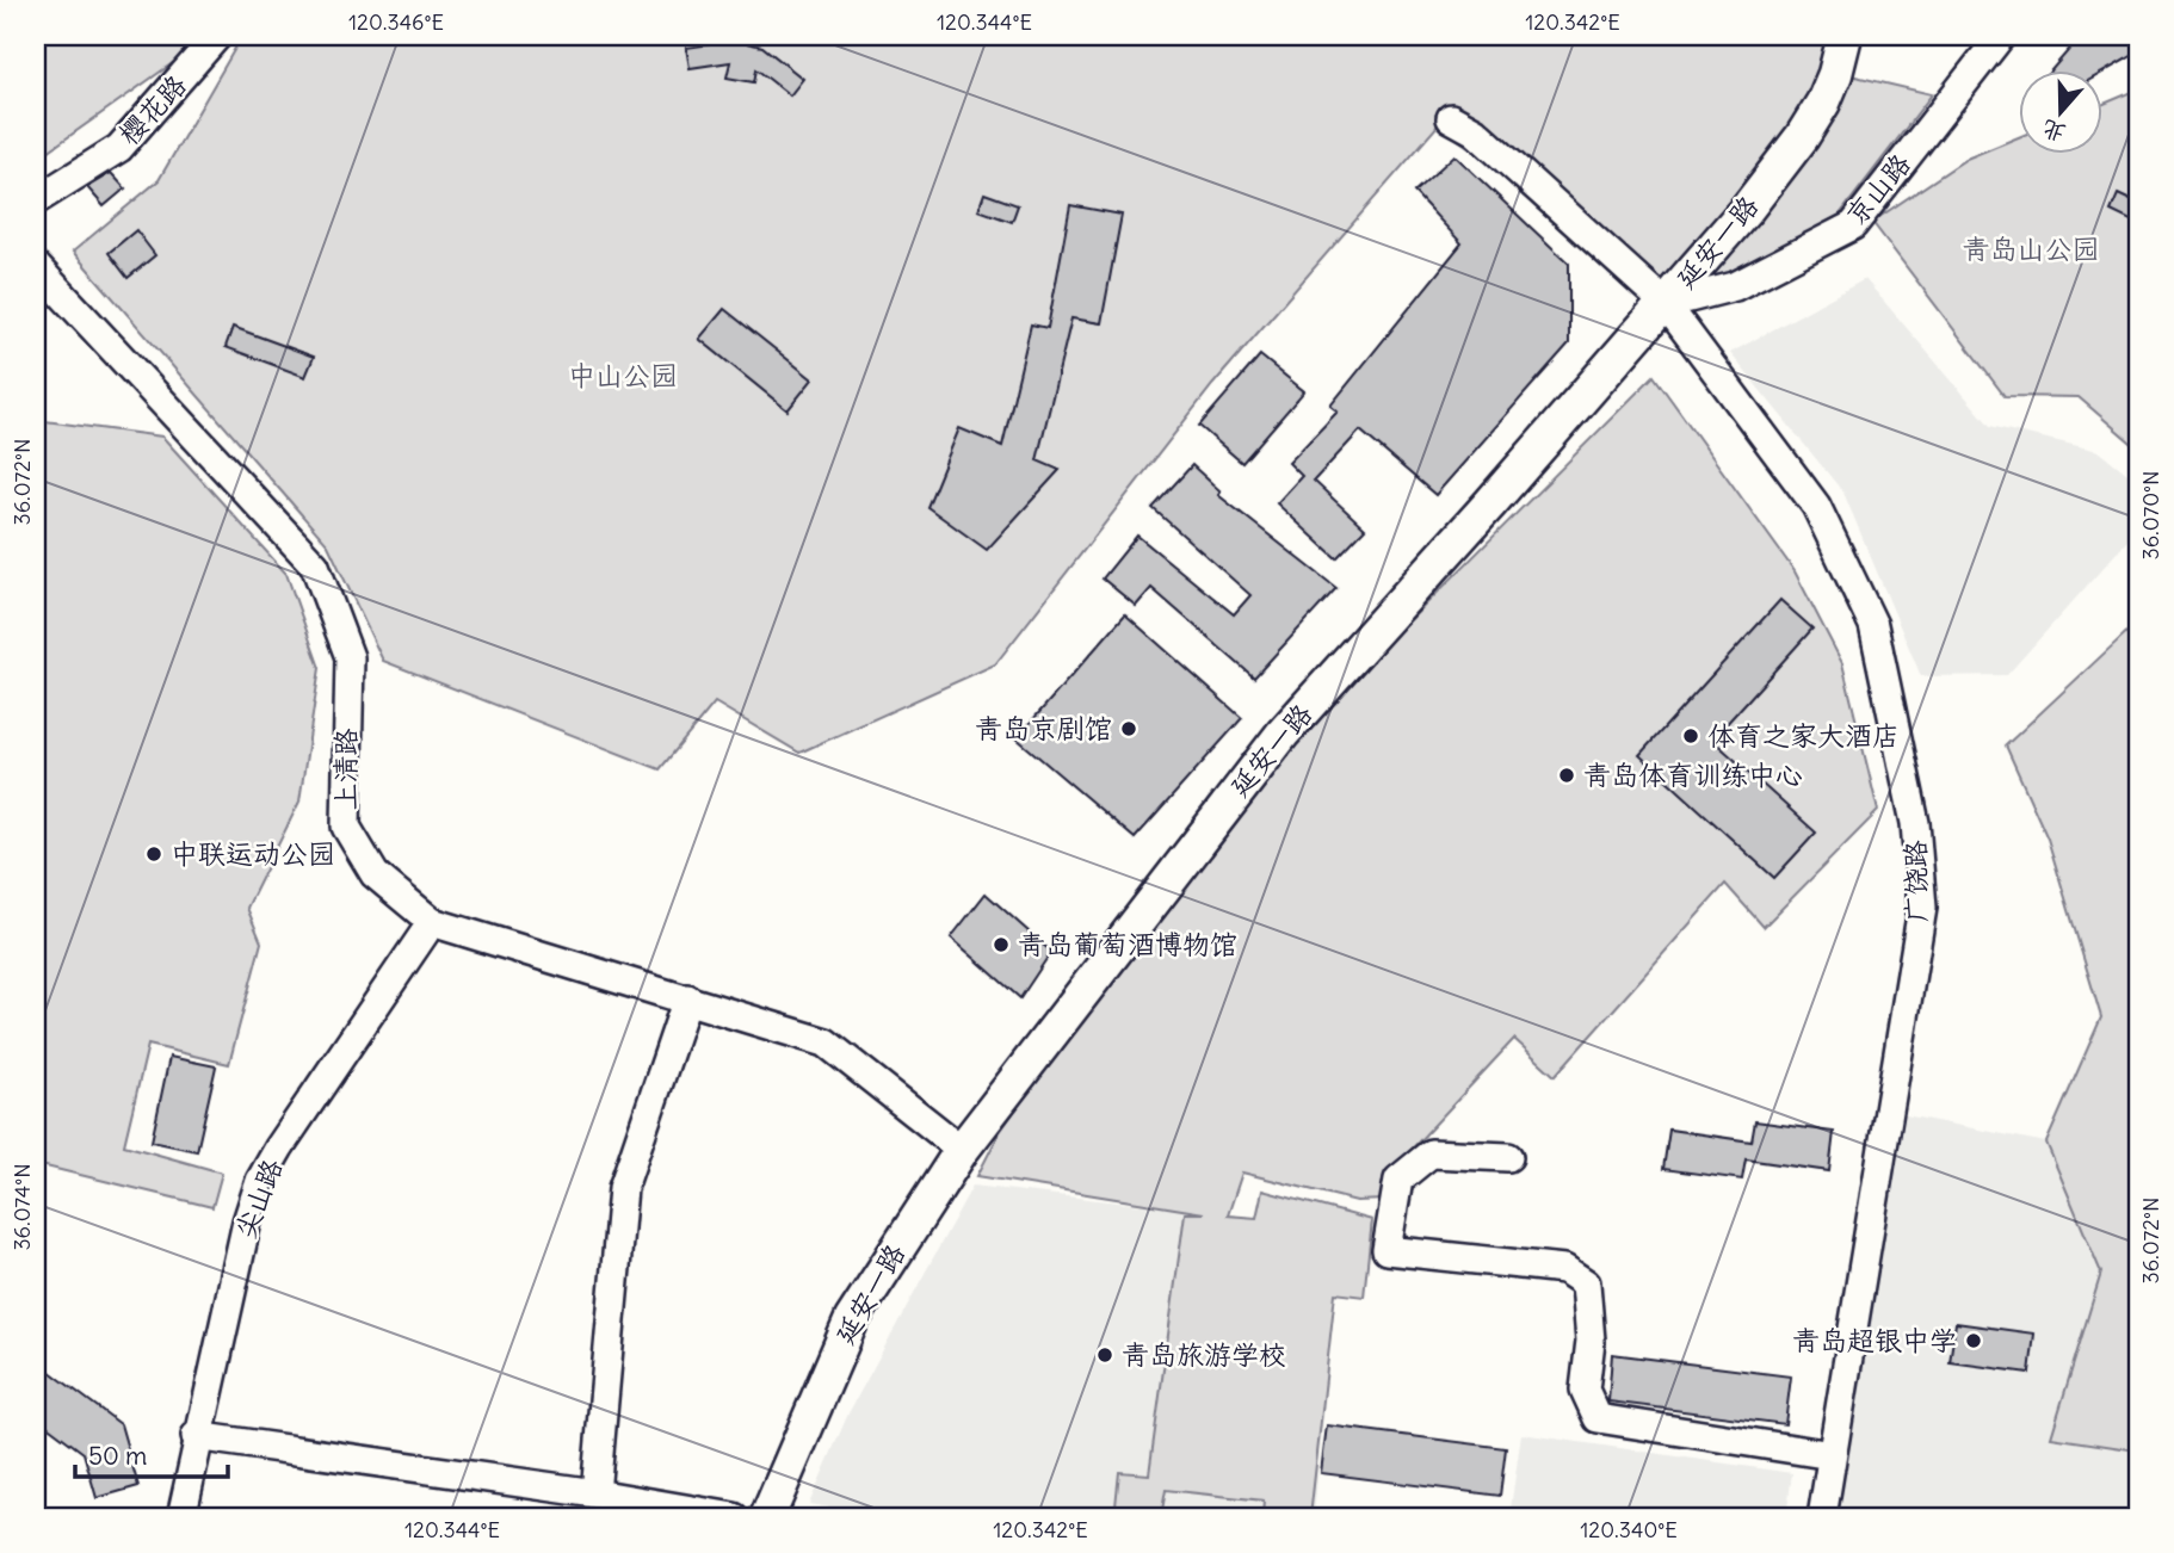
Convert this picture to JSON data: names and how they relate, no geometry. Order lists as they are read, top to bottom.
{
  "streets": {
    "main road": ["延安一路"],
    "street": [
      "樱花路",
      "京山路",
      "上清路",
      "广饶路",
      "尖山路"
    ]
  },
  "crossings": [
    ["京山路", "延安一路"],
    ["京山路", "广饶路"],
    ["延安一路", "上清路"],
    ["延安一路", "广饶路"],
    ["上清路", "尖山路"]
  ],
  "parks": ["青岛山公园", "中山公园"],
  "places": [
    "青岛京剧馆",
    "体育之家大酒店",
    "青岛体育训练中心",
    "中联运动公园",
    "青岛葡萄酒博物馆",
    "青岛超银中学",
    "青岛旅游学校"
  ],
  "scale_bar": "50 m",
  "north": "bottom",
  "coordinates": [
    "120.346°E",
    "120.344°E",
    "120.342°E",
    "36.072°N",
    "36.070°N",
    "36.074°N",
    "120.340°E"
  ]
}
